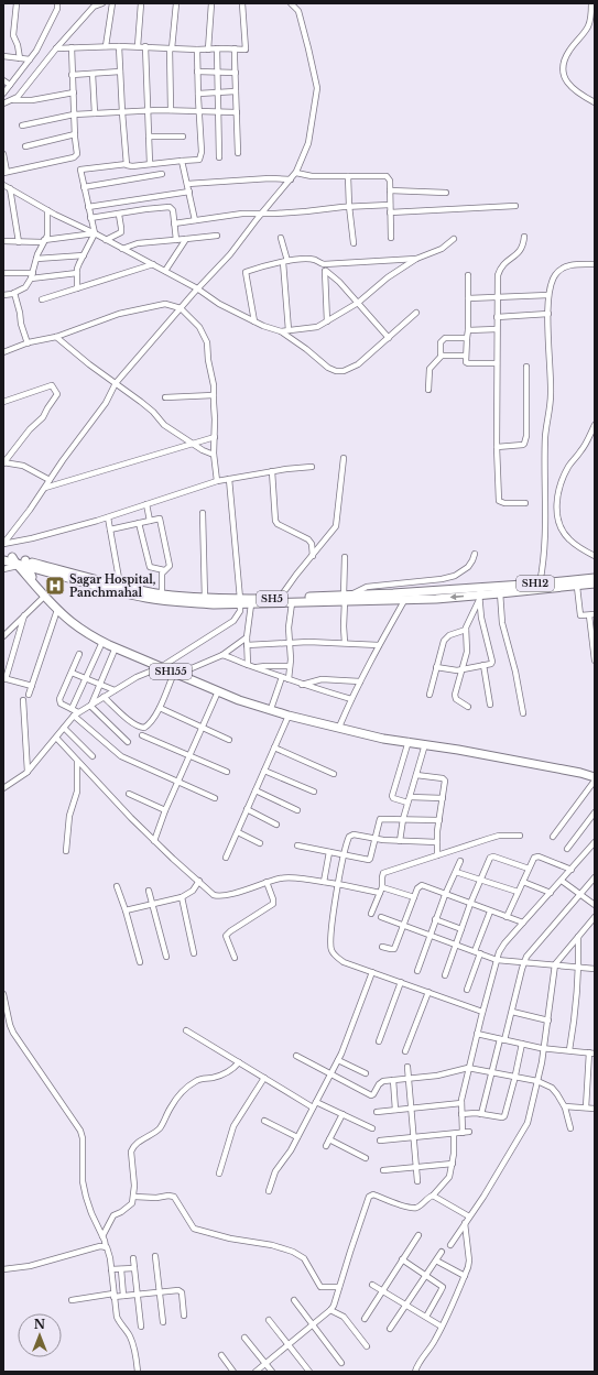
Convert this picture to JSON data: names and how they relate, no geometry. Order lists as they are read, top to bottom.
{
  "streets": {
    "main road": ["SH12", "SH5", "SH155"]
  },
  "crossings": [
    ["SH12", "SH5"],
    ["SH5", "SH155"]
  ],
  "places": {
    "hospital": ["Sagar Hospital, Panchmahal"]
  },
  "north": "top"
}
